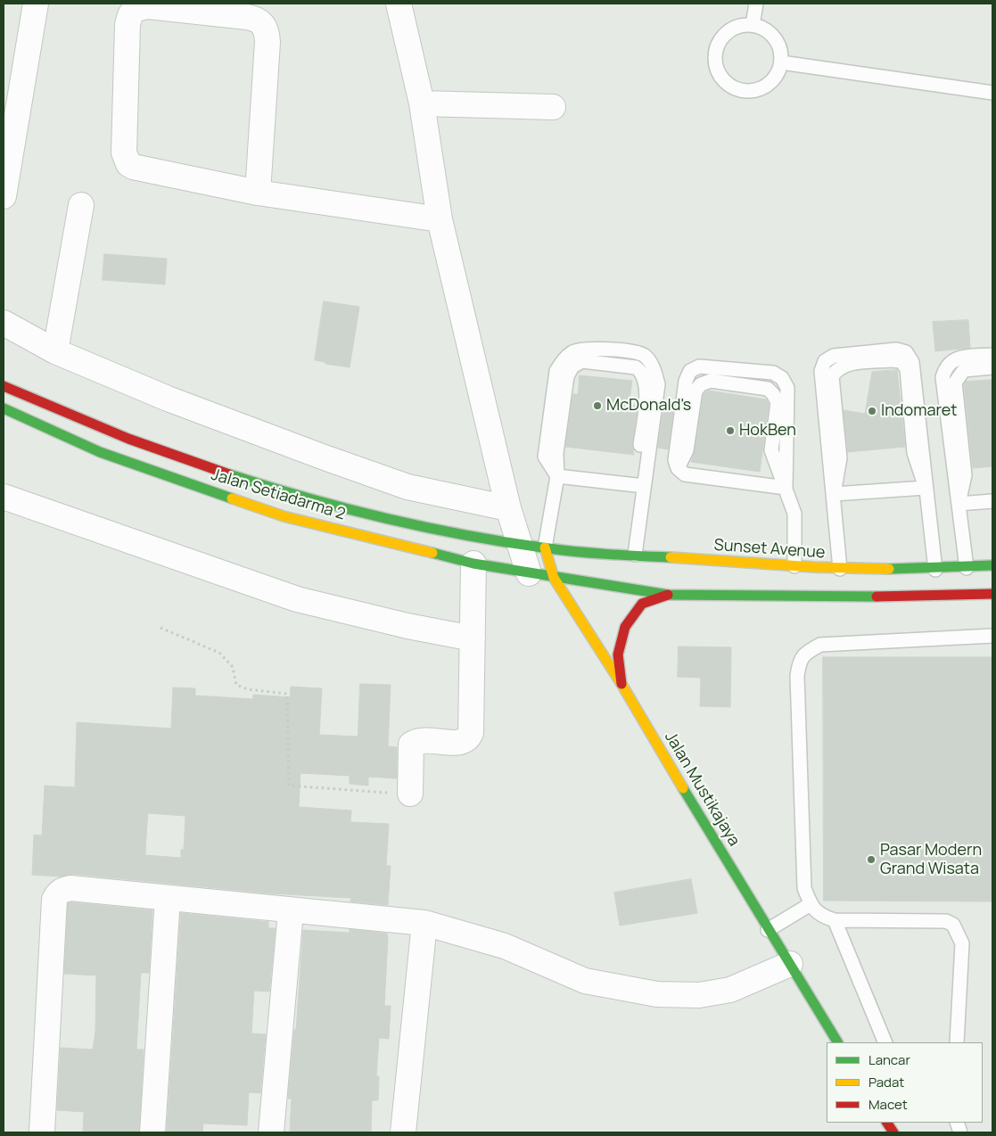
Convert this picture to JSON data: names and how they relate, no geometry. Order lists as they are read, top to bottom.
{
  "streets": {
    "main road": ["Jalan Setiadarma 2", "Sunset Avenue", "Jalan Mustikajaya"]
  },
  "crossings": [
    ["Jalan Setiadarma 2", "Sunset Avenue"],
    ["Jalan Setiadarma 2", "Jalan Mustikajaya"],
    ["Sunset Avenue", "Jalan Mustikajaya"]
  ],
  "places": [
    "McDonald's",
    "Indomaret",
    "HokBen",
    "Pasar Modern Grand Wisata"
  ],
  "legend": ["Lancar", "Padat", "Macet"]
}
